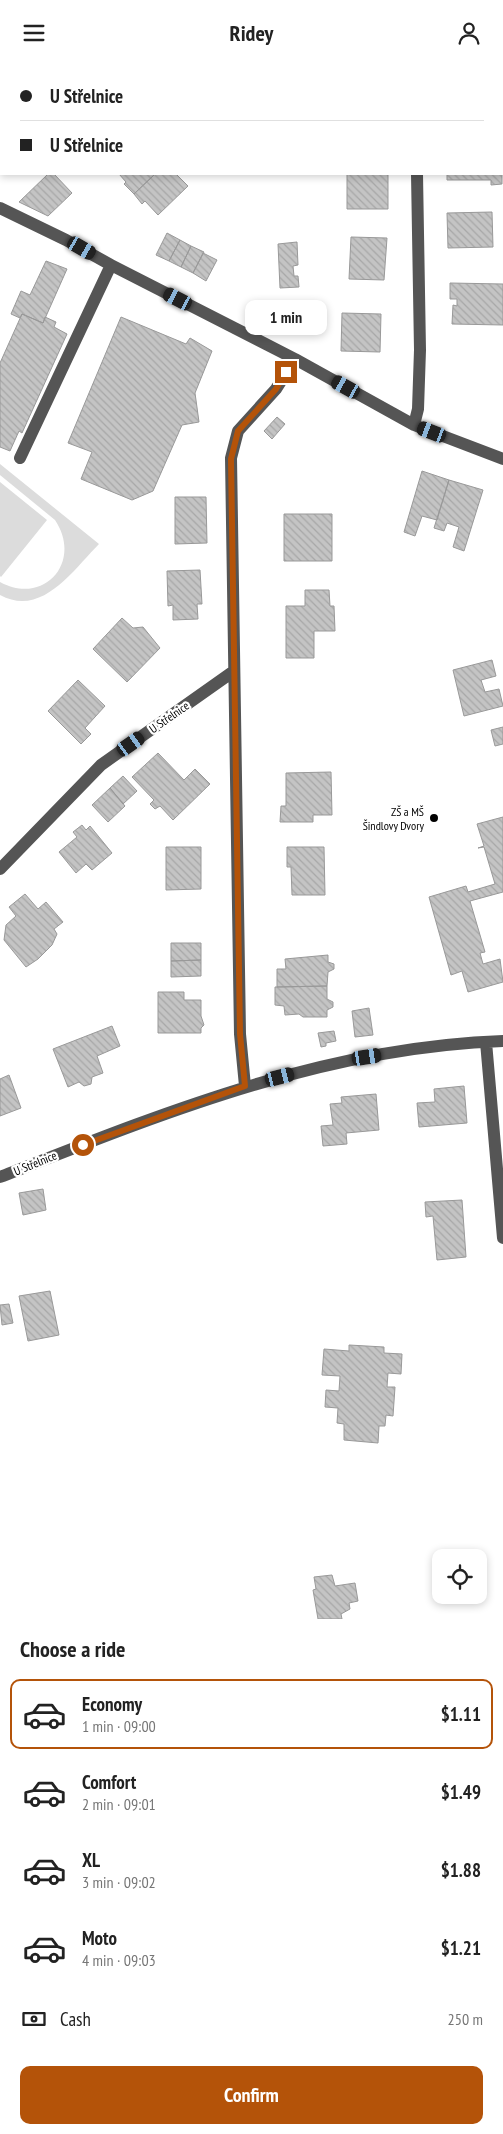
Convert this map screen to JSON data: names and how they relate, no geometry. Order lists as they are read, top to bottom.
{
  "streets": {
    "street": ["U Střelnice"]
  },
  "places": ["ZŠ a MŠ Šindlovy Dvory"],
  "page": {
    "header": "Ridey",
    "banner": ["U Střelnice", "U Střelnice"],
    "bubble": "1 min",
    "heading": "Choose a ride",
    "list": [
      {
        "name": "Economy",
        "note": "1 min · 09:00",
        "value": "$1.11"
      },
      {
        "name": "Comfort",
        "note": "2 min · 09:01",
        "value": "$1.49"
      },
      {
        "name": "XL",
        "note": "3 min · 09:02",
        "value": "$1.88"
      },
      {
        "name": "Moto",
        "note": "4 min · 09:03",
        "value": "$1.21"
      }
    ],
    "pay": ["Cash", "250 m"],
    "buttons": "Confirm"
  }
}
